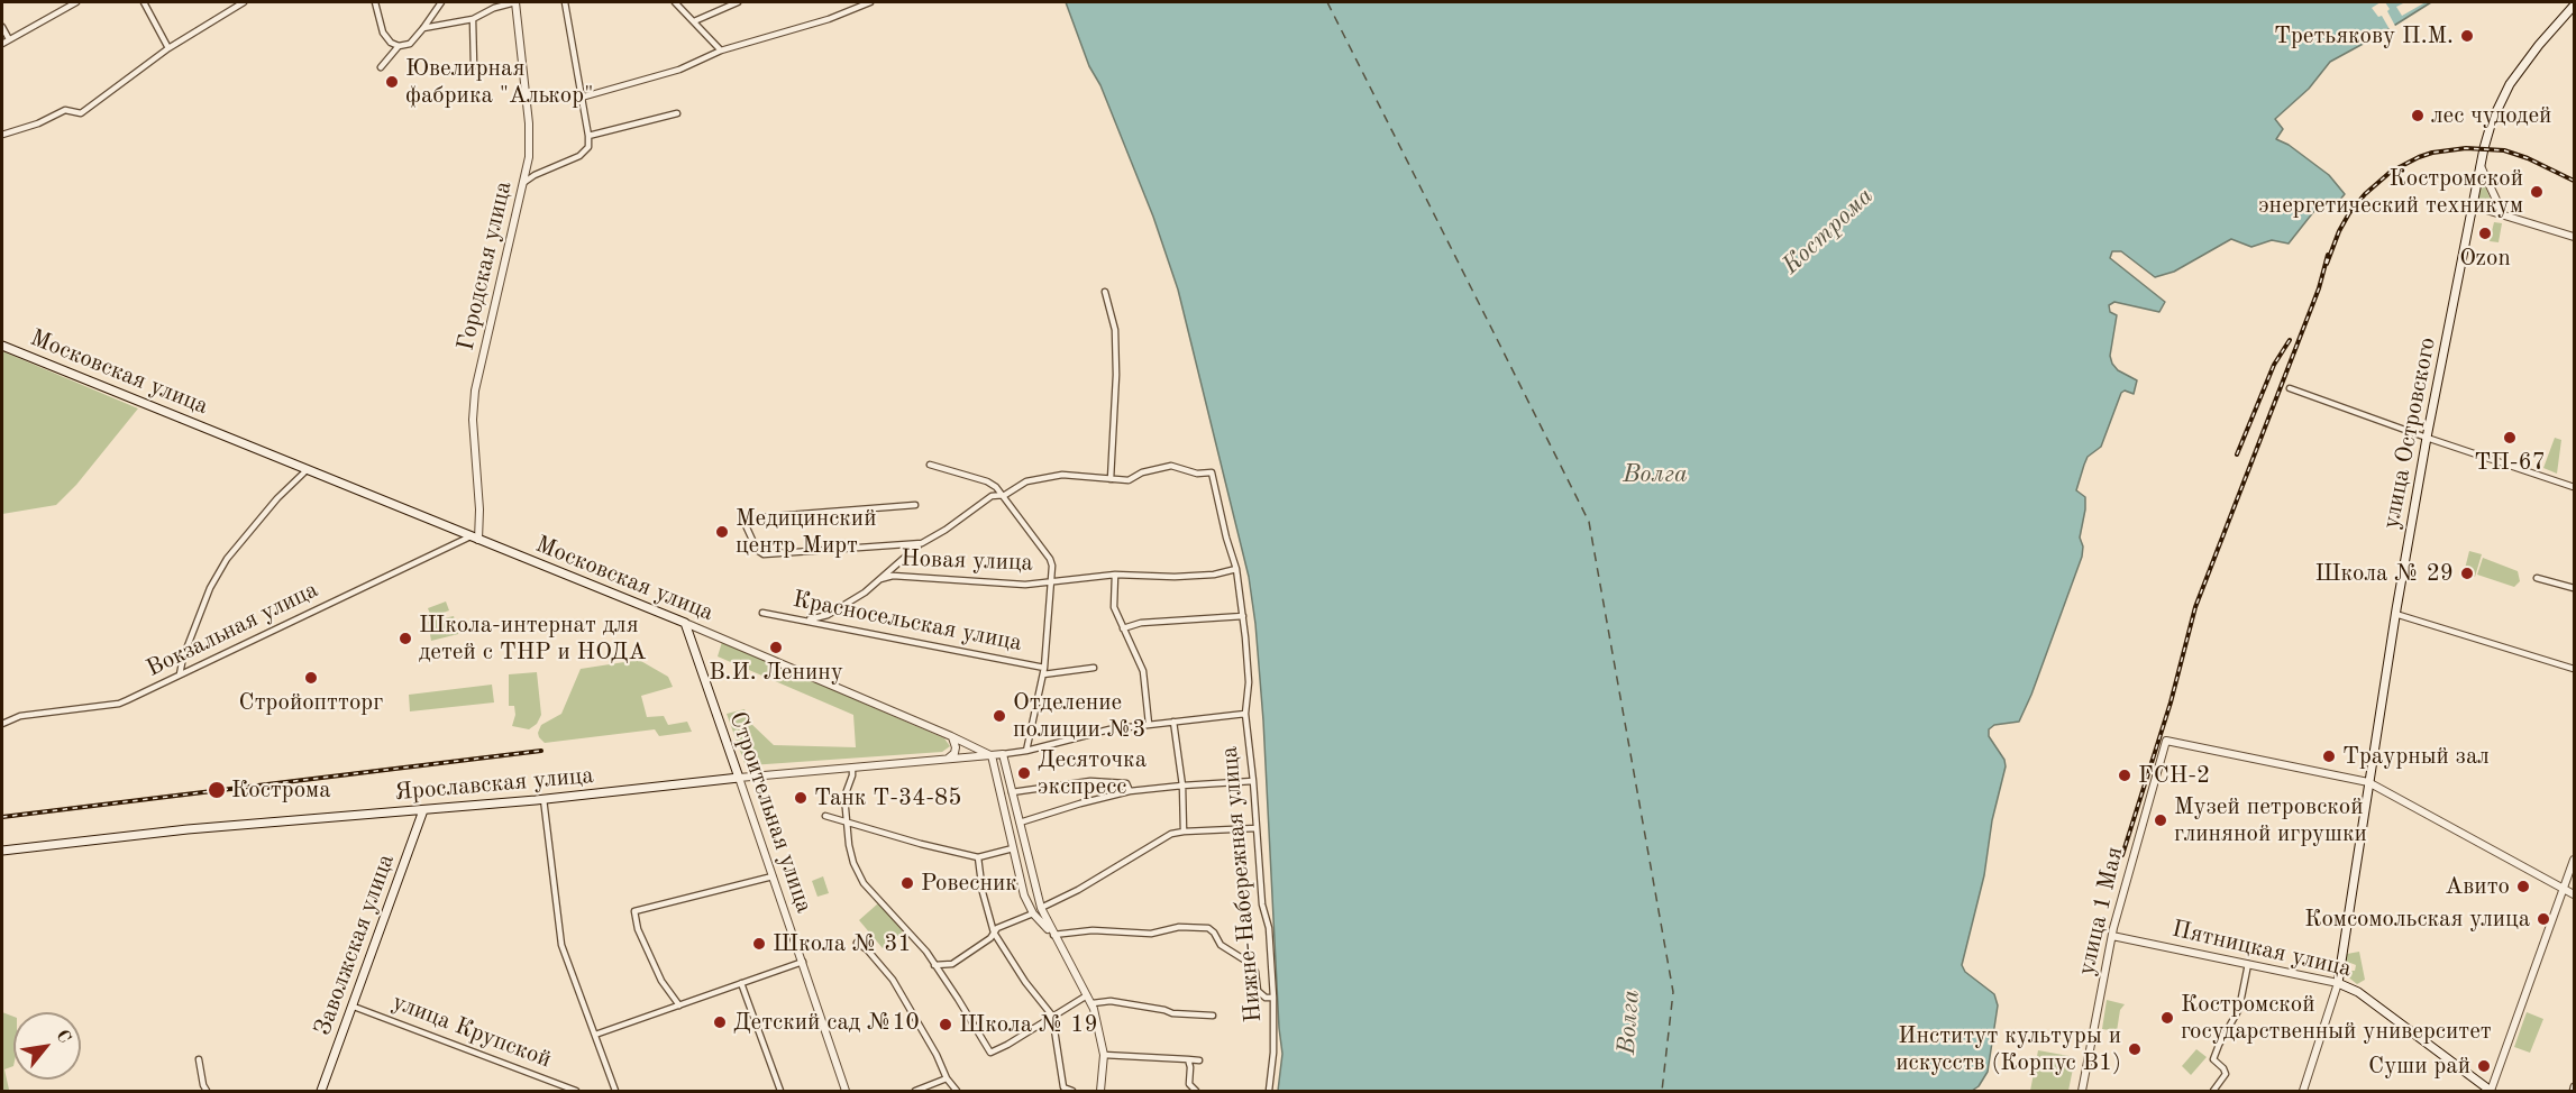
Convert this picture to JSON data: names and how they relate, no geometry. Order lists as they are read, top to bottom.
{
  "streets": {
    "main road": [
      "Московская улица",
      "улица Островского",
      "Ярославская улица",
      "Строительная улица",
      "Заволжская улица",
      "Пятницкая улица"
    ],
    "street": [
      "Городская улица",
      "Новая улица",
      "Красносельская улица",
      "Вокзальная улица",
      "Нижне-Набережная улица",
      "улица 1 Мая",
      "улица Крупской"
    ]
  },
  "crossings": [
    ["Городская улица", "Московская улица"],
    ["Городская улица", "Вокзальная улица"],
    ["Московская улица", "Вокзальная улица"],
    ["Московская улица", "Ярославская улица"],
    ["Московская улица", "Строительная улица"],
    ["улица Островского", "улица 1 Мая"],
    ["улица Островского", "Пятницкая улица"],
    ["Новая улица", "Нижне-Набережная улица"],
    ["Ярославская улица", "Строительная улица"],
    ["Ярославская улица", "Заволжская улица"],
    ["улица 1 Мая", "Пятницкая улица"],
    ["Заволжская улица", "улица Крупской"]
  ],
  "water": ["Кострома", "Волга"],
  "places": [
    "Третьякову П.М.",
    "Ювелирная фабрика \"Алькор\"",
    "лес чудодей",
    "Костромской энергетический техникум",
    "Ozon",
    "ТП-67",
    "Медицинский центр Мирт",
    "Школа № 29",
    "Школа-интернат для детей с ТНР и НОДА",
    "В.И. Ленину",
    "Стройоптторг",
    "Отделение полиции №3",
    "Траурный зал",
    "Десяточка экспресс",
    "ГСН-2",
    "Кострома",
    "Танк Т-34-85",
    "Музей петровской глиняной игрушки",
    "Ровесник",
    "Авито",
    "Комсомольская улица",
    "Школа № 31",
    "Костромской государственный университет",
    "Детский сад №10",
    "Школа № 19",
    "Институт культуры и искусств (Корпус В1)",
    "Суши рай"
  ],
  "north": "top right"
}
